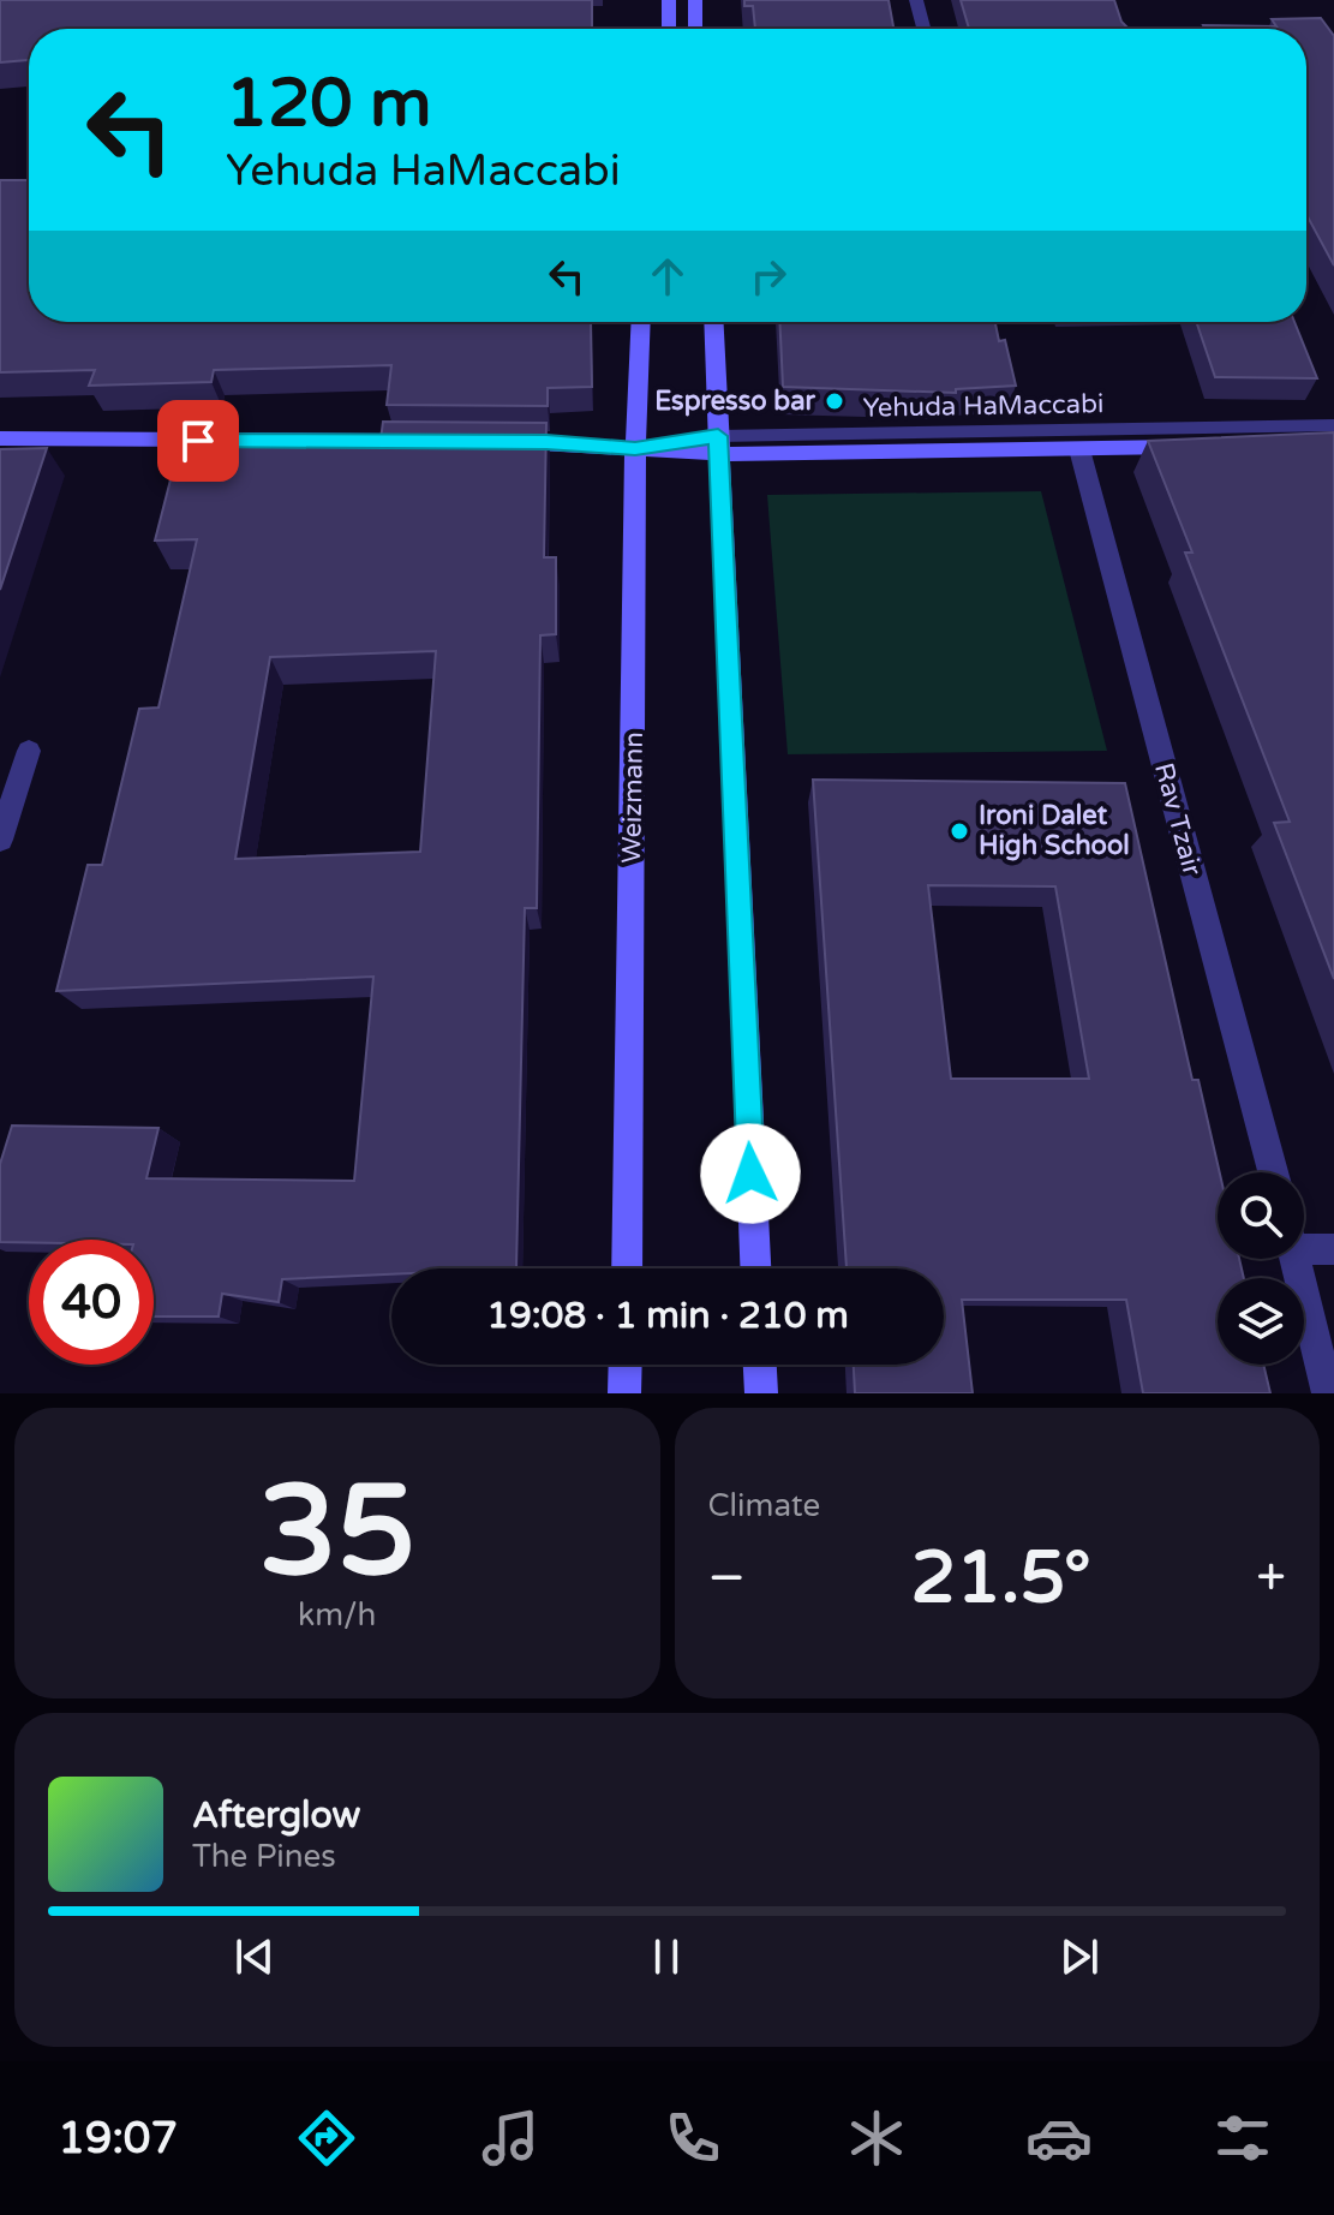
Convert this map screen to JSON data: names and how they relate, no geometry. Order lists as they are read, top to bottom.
{
  "streets": {
    "street": ["Yehuda HaMaccabi", "Weizmann", "Rav Tzair"]
  },
  "crossings": [
    ["Yehuda HaMaccabi", "Weizmann"],
    ["Yehuda HaMaccabi", "Rav Tzair"]
  ],
  "places": ["Espresso bar", "Ironi Dalet High School"],
  "page": {
    "turn": ["120 m", "Yehuda HaMaccabi"],
    "limit": "40",
    "trip": "19:08 · 1 min · 210 m",
    "tile": [
      ["35", "km/h"],
      "Climate"
    ],
    "heat": ["−", "21.5°", "+"],
    "song": ["Afterglow", "The Pines"],
    "tabs": "19:07"
  }
}
